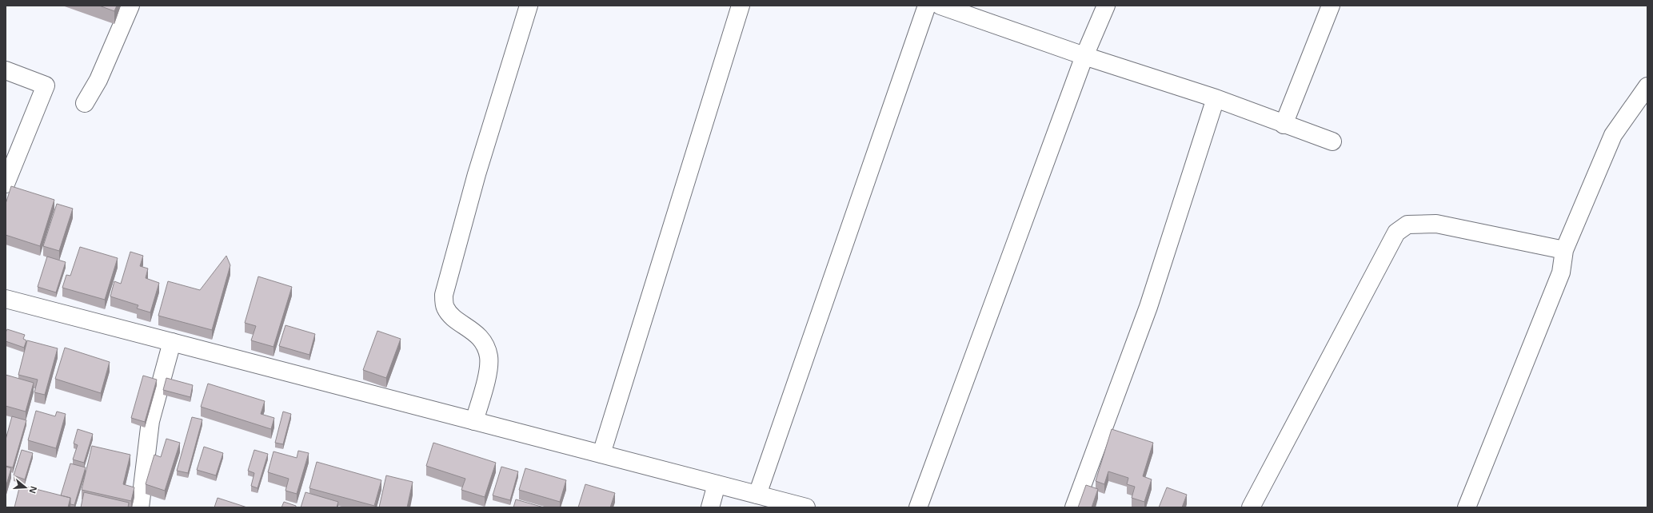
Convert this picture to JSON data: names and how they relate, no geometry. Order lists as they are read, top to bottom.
{
  "north": "right"
}
